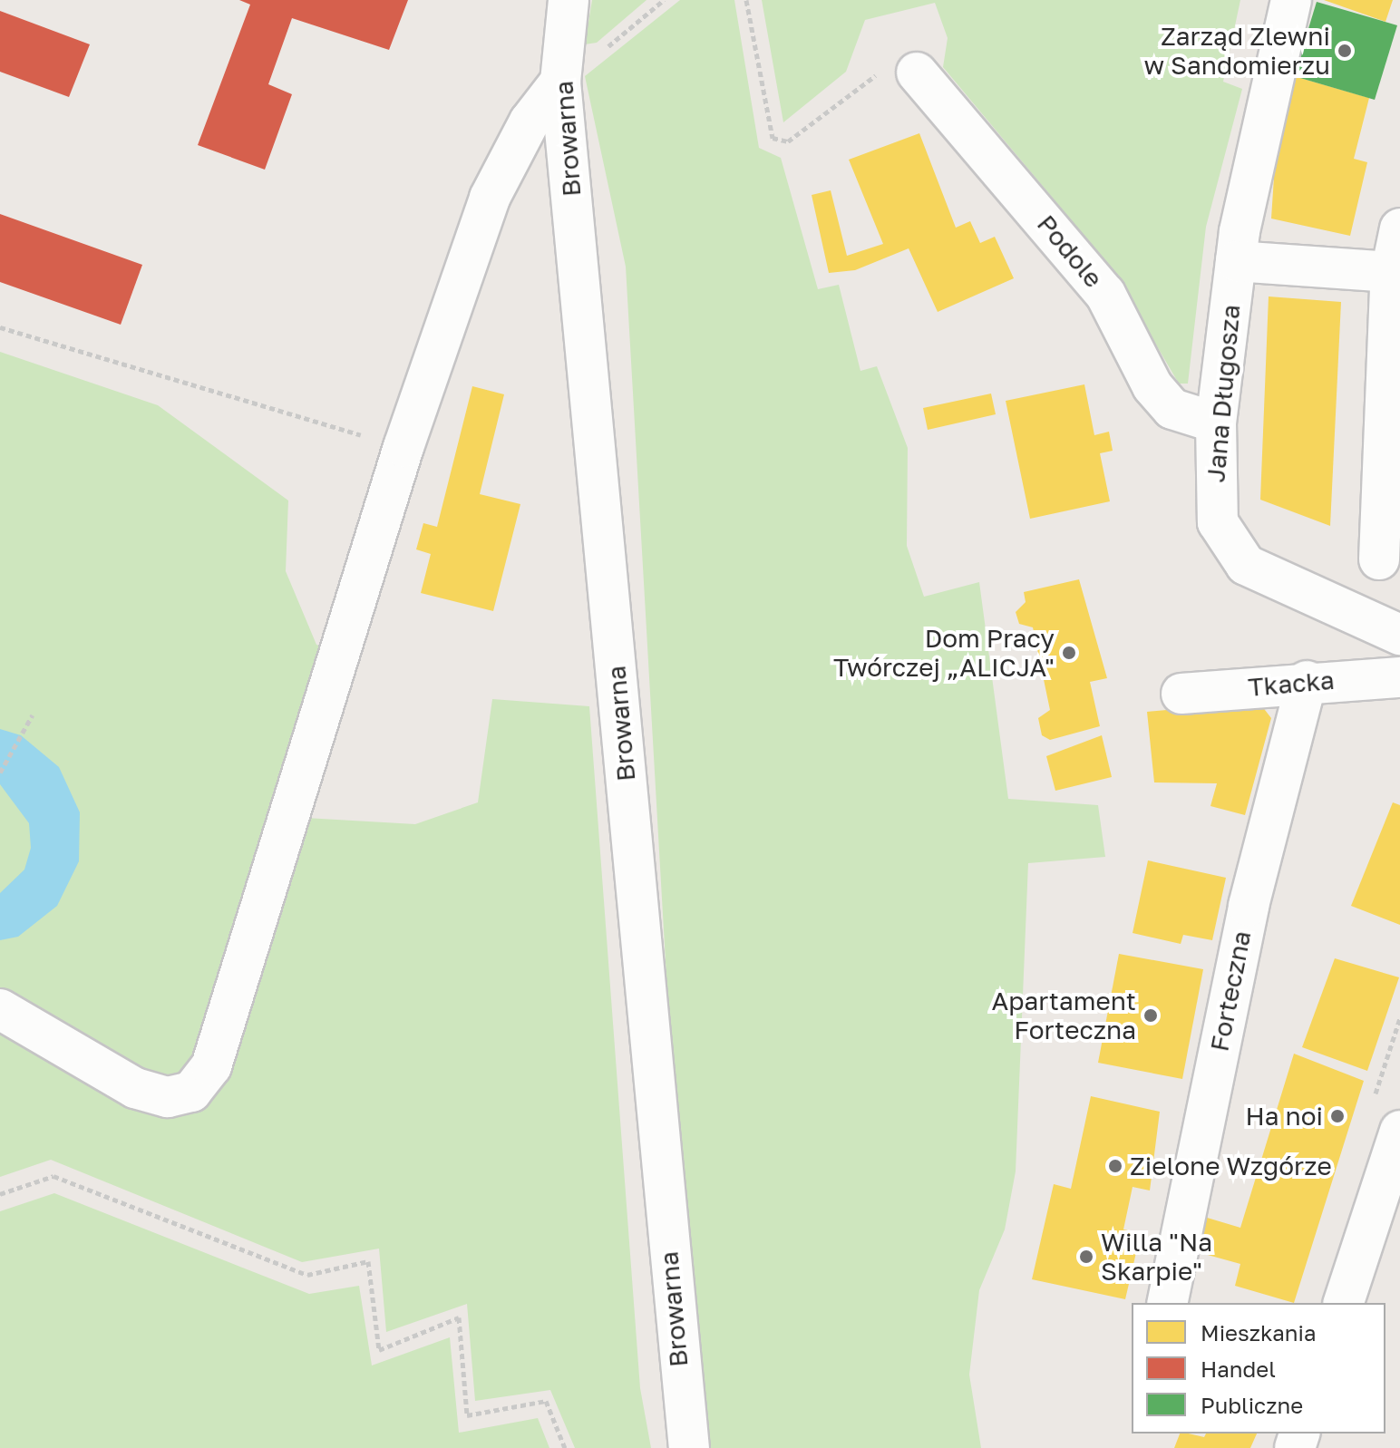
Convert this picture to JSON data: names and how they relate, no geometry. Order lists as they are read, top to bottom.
{
  "streets": {
    "street": [
      "Browarna",
      "Podole",
      "Jana Długosza",
      "Tkacka",
      "Forteczna"
    ]
  },
  "crossings": [
    ["Podole", "Jana Długosza"],
    ["Tkacka", "Forteczna"]
  ],
  "places": [
    "Zarząd Zlewni w Sandomierzu",
    "Dom Pracy Twórczej „ALICJA\"",
    "Apartament Forteczna",
    "Ha noi",
    "Zielone Wzgórze",
    "Willa \"Na Skarpie\""
  ],
  "legend": ["Mieszkania", "Handel", "Publiczne"]
}
